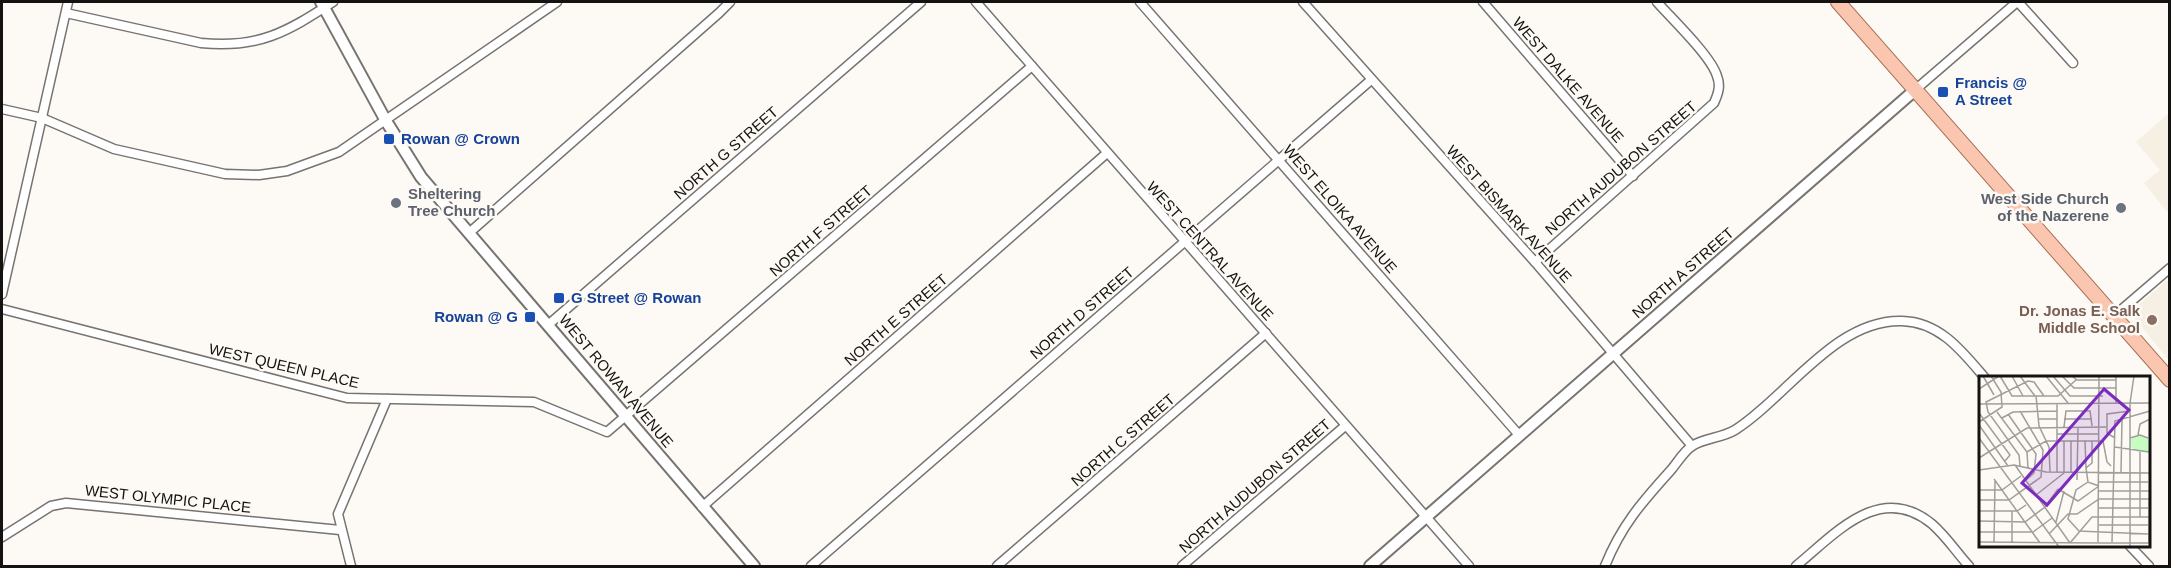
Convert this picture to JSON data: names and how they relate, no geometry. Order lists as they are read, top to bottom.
{
  "streets": {
    "street": [
      "WEST DALKE AVENUE",
      "NORTH G STREET",
      "NORTH AUDUBON STREET",
      "WEST ELOIKA AVENUE",
      "WEST BISMARK AVENUE",
      "NORTH F STREET",
      "WEST CENTRAL AVENUE",
      "NORTH A STREET",
      "NORTH D STREET",
      "NORTH E STREET",
      "WEST QUEEN PLACE",
      "WEST ROWAN AVENUE",
      "NORTH C STREET",
      "WEST OLYMPIC PLACE"
    ]
  },
  "crossings": [
    ["WEST DALKE AVENUE", "NORTH AUDUBON STREET"],
    ["NORTH G STREET", "WEST ROWAN AVENUE"],
    ["NORTH AUDUBON STREET", "WEST BISMARK AVENUE"],
    ["NORTH AUDUBON STREET", "WEST CENTRAL AVENUE"],
    ["WEST ELOIKA AVENUE", "NORTH A STREET"],
    ["WEST ELOIKA AVENUE", "NORTH D STREET"],
    ["WEST BISMARK AVENUE", "NORTH A STREET"],
    ["WEST BISMARK AVENUE", "NORTH D STREET"],
    ["NORTH F STREET", "WEST CENTRAL AVENUE"],
    ["NORTH F STREET", "WEST QUEEN PLACE"],
    ["NORTH F STREET", "WEST ROWAN AVENUE"],
    ["WEST CENTRAL AVENUE", "NORTH A STREET"],
    ["WEST CENTRAL AVENUE", "NORTH D STREET"],
    ["WEST CENTRAL AVENUE", "NORTH E STREET"],
    ["WEST CENTRAL AVENUE", "NORTH C STREET"],
    ["NORTH E STREET", "WEST ROWAN AVENUE"],
    ["WEST QUEEN PLACE", "WEST ROWAN AVENUE"]
  ],
  "places": {
    "transit": [
      "Francis @ A Street",
      "Rowan @ Crown",
      "G Street @ Rowan",
      "Rowan @ G"
    ],
    "other": ["Sheltering Tree Church", "West Side Church of the Nazerene", "Dr. Jonas E. Salk Middle School"]
  }
}
